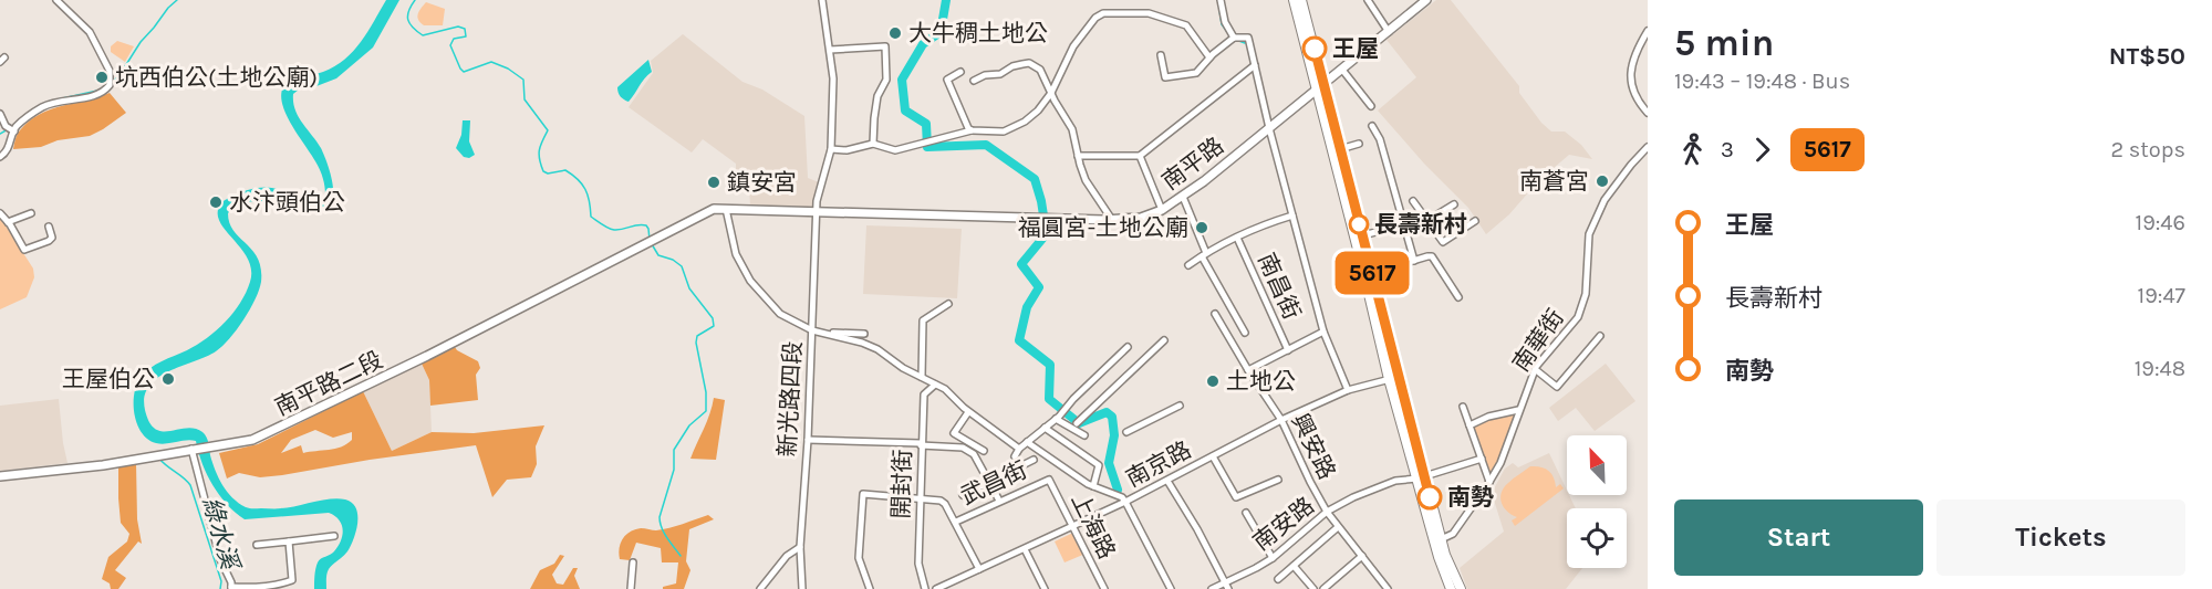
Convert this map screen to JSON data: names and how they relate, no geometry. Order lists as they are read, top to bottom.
{
  "streets": {
    "street": [
      "南平路",
      "南昌街",
      "南華街",
      "南平路二段",
      "新光路四段",
      "興安路",
      "南京路",
      "武昌街",
      "開封街",
      "南安路",
      "上海路"
    ]
  },
  "crossings": [
    ["南平路", "南平路二段"],
    ["南平路", "新光路四段"],
    ["南平路二段", "新光路四段"],
    ["興安路", "南京路"],
    ["興安路", "南安路"],
    ["南京路", "上海路"],
    ["武昌街", "上海路"]
  ],
  "water": ["綠水溪"],
  "places": [
    "大牛稠土地公",
    "王屋",
    "坑西伯公(土地公廟)",
    "南蒼宮",
    "鎮安宮",
    "水汴頭伯公",
    "長壽新村",
    "福圓宮-土地公廟",
    "王屋伯公",
    "土地公",
    "南勢"
  ],
  "lines": ["bus line 5617"],
  "north": "top left",
  "page": {
    "on_map": "5617",
    "heading": ["5 min", "19:43 – 19:48 · Bus", "NT$50"],
    "legs": ["3", "5617", "2 stops"],
    "list": [
      {
        "name": "王屋",
        "value": "19:46"
      },
      {
        "name": "長壽新村",
        "value": "19:47"
      },
      {
        "name": "南勢",
        "value": "19:48"
      }
    ],
    "buttons": ["Start", "Tickets"]
  }
}
